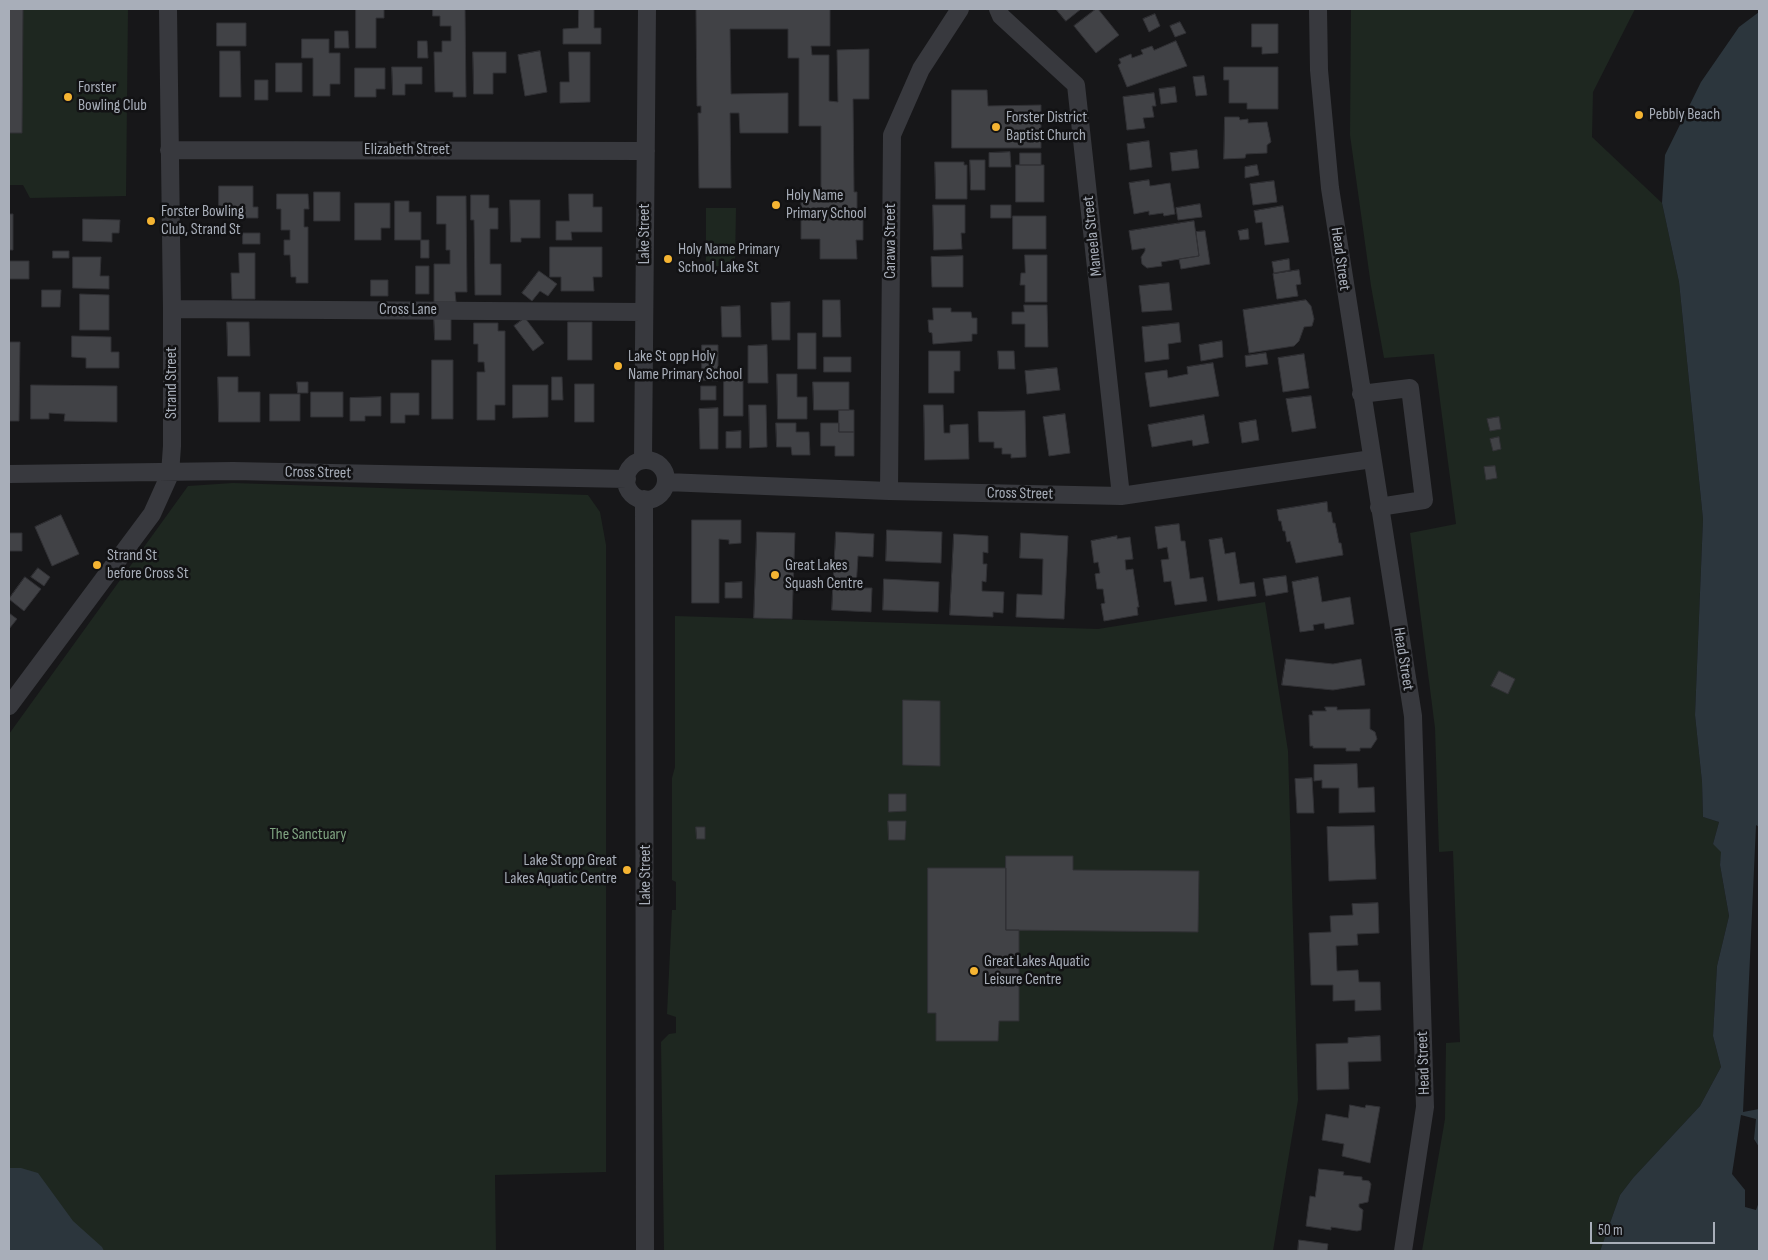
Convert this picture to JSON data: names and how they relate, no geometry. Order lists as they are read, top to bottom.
{
  "streets": {
    "street": [
      "Elizabeth Street",
      "Lake Street",
      "Maneela Street",
      "Carawa Street",
      "Head Street",
      "Cross Lane",
      "Strand Street",
      "Cross Street"
    ]
  },
  "crossings": [
    ["Elizabeth Street", "Lake Street"],
    ["Elizabeth Street", "Strand Street"],
    ["Lake Street", "Cross Lane"],
    ["Lake Street", "Cross Street"],
    ["Maneela Street", "Cross Street"],
    ["Carawa Street", "Cross Street"],
    ["Head Street", "Cross Street"],
    ["Cross Lane", "Strand Street"],
    ["Strand Street", "Cross Street"]
  ],
  "parks": ["The Sanctuary"],
  "places": [
    "Forster Bowling Club",
    "Pebbly Beach",
    "Forster District Baptist Church",
    "Holy Name Primary School",
    "Forster Bowling Club, Strand St",
    "Holy Name Primary School, Lake St",
    "Lake St opp Holy Name Primary School",
    "Strand St before Cross St",
    "Great Lakes Squash Centre",
    "Lake St opp Great Lakes Aquatic Centre",
    "Great Lakes Aquatic Leisure Centre"
  ],
  "scale_bar": "50 m"
}
